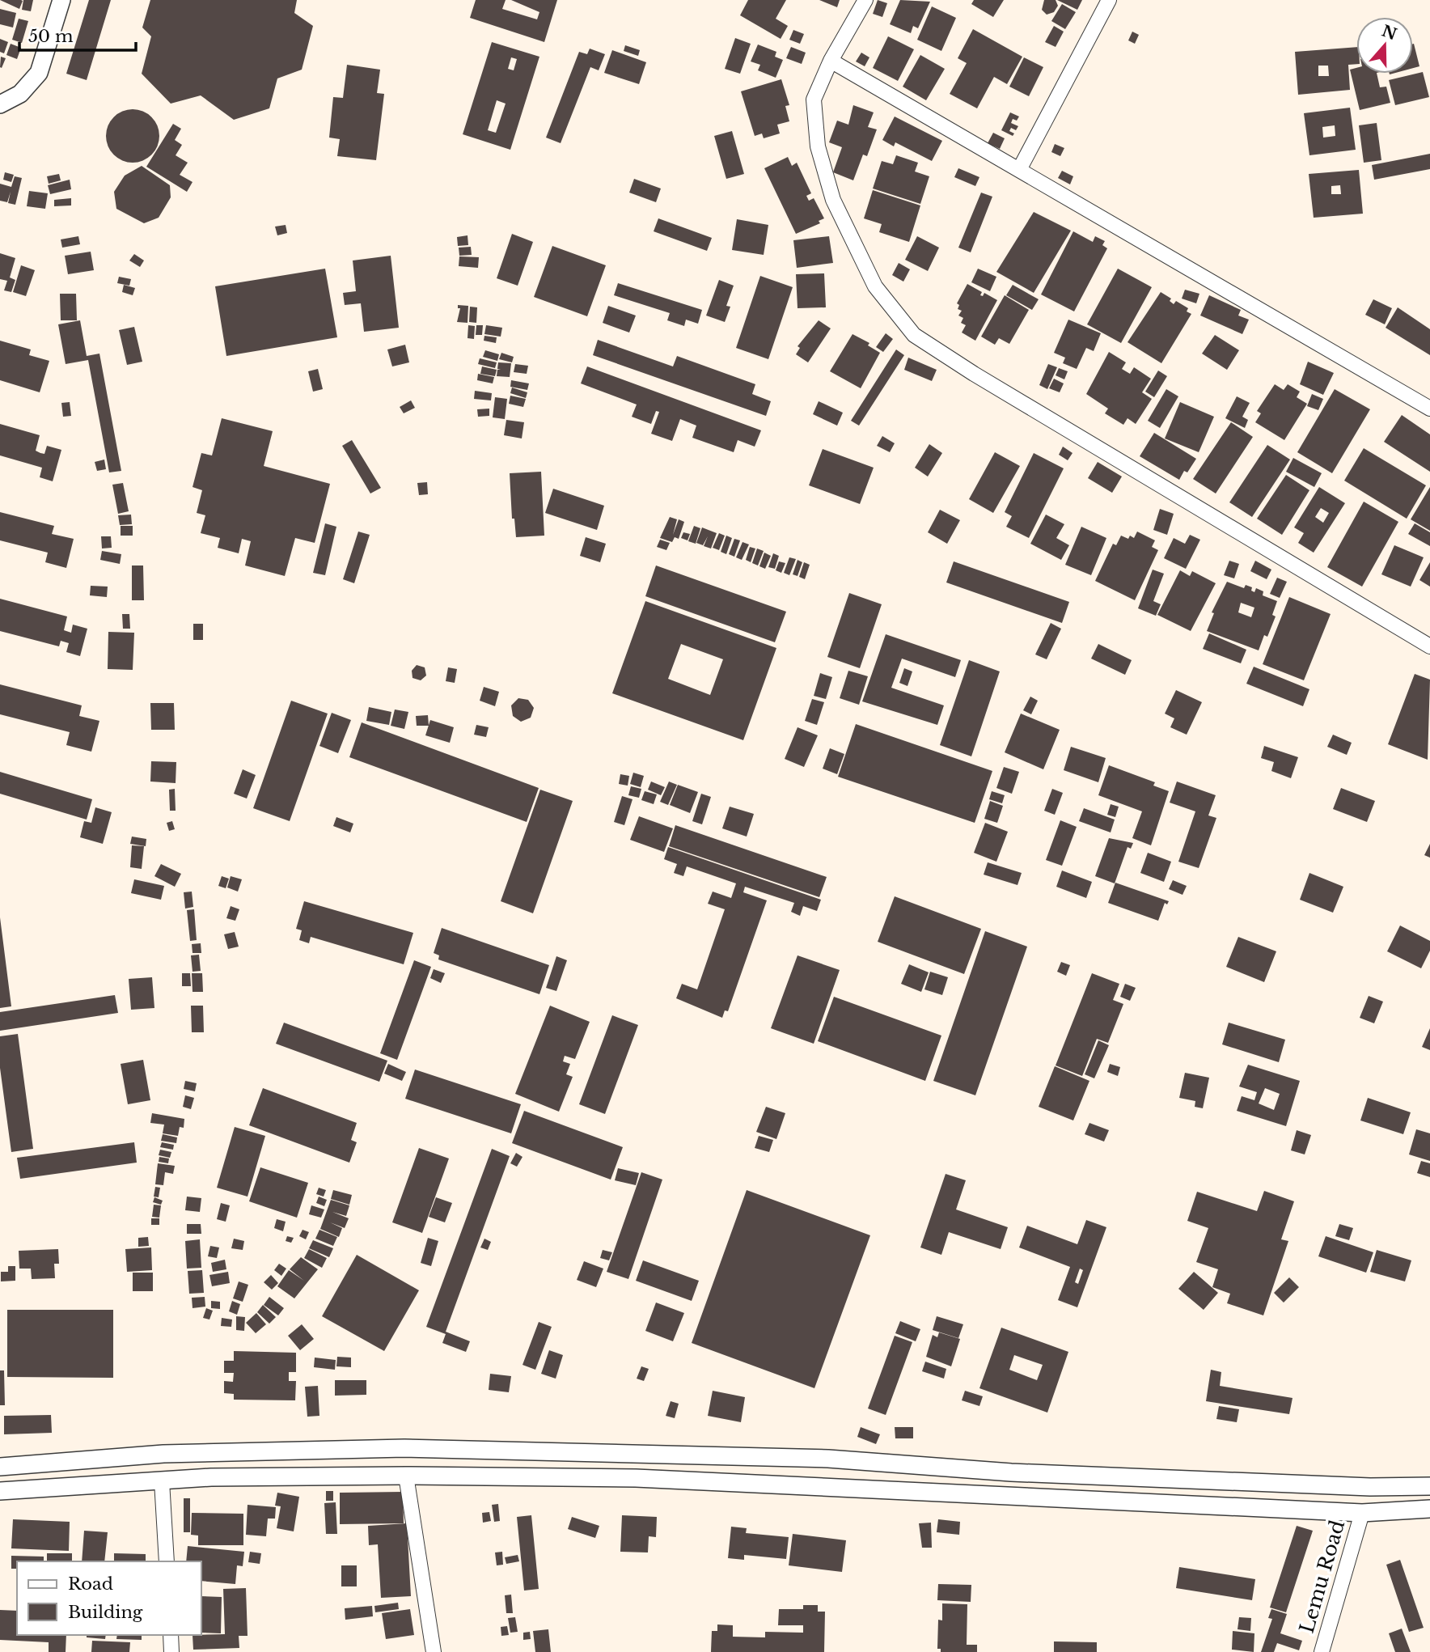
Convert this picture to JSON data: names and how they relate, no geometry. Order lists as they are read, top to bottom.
{
  "streets": {
    "street": ["Lemu Road"]
  },
  "legend": ["Road", "Building"],
  "scale_bar": "50 m",
  "north": "top"
}
